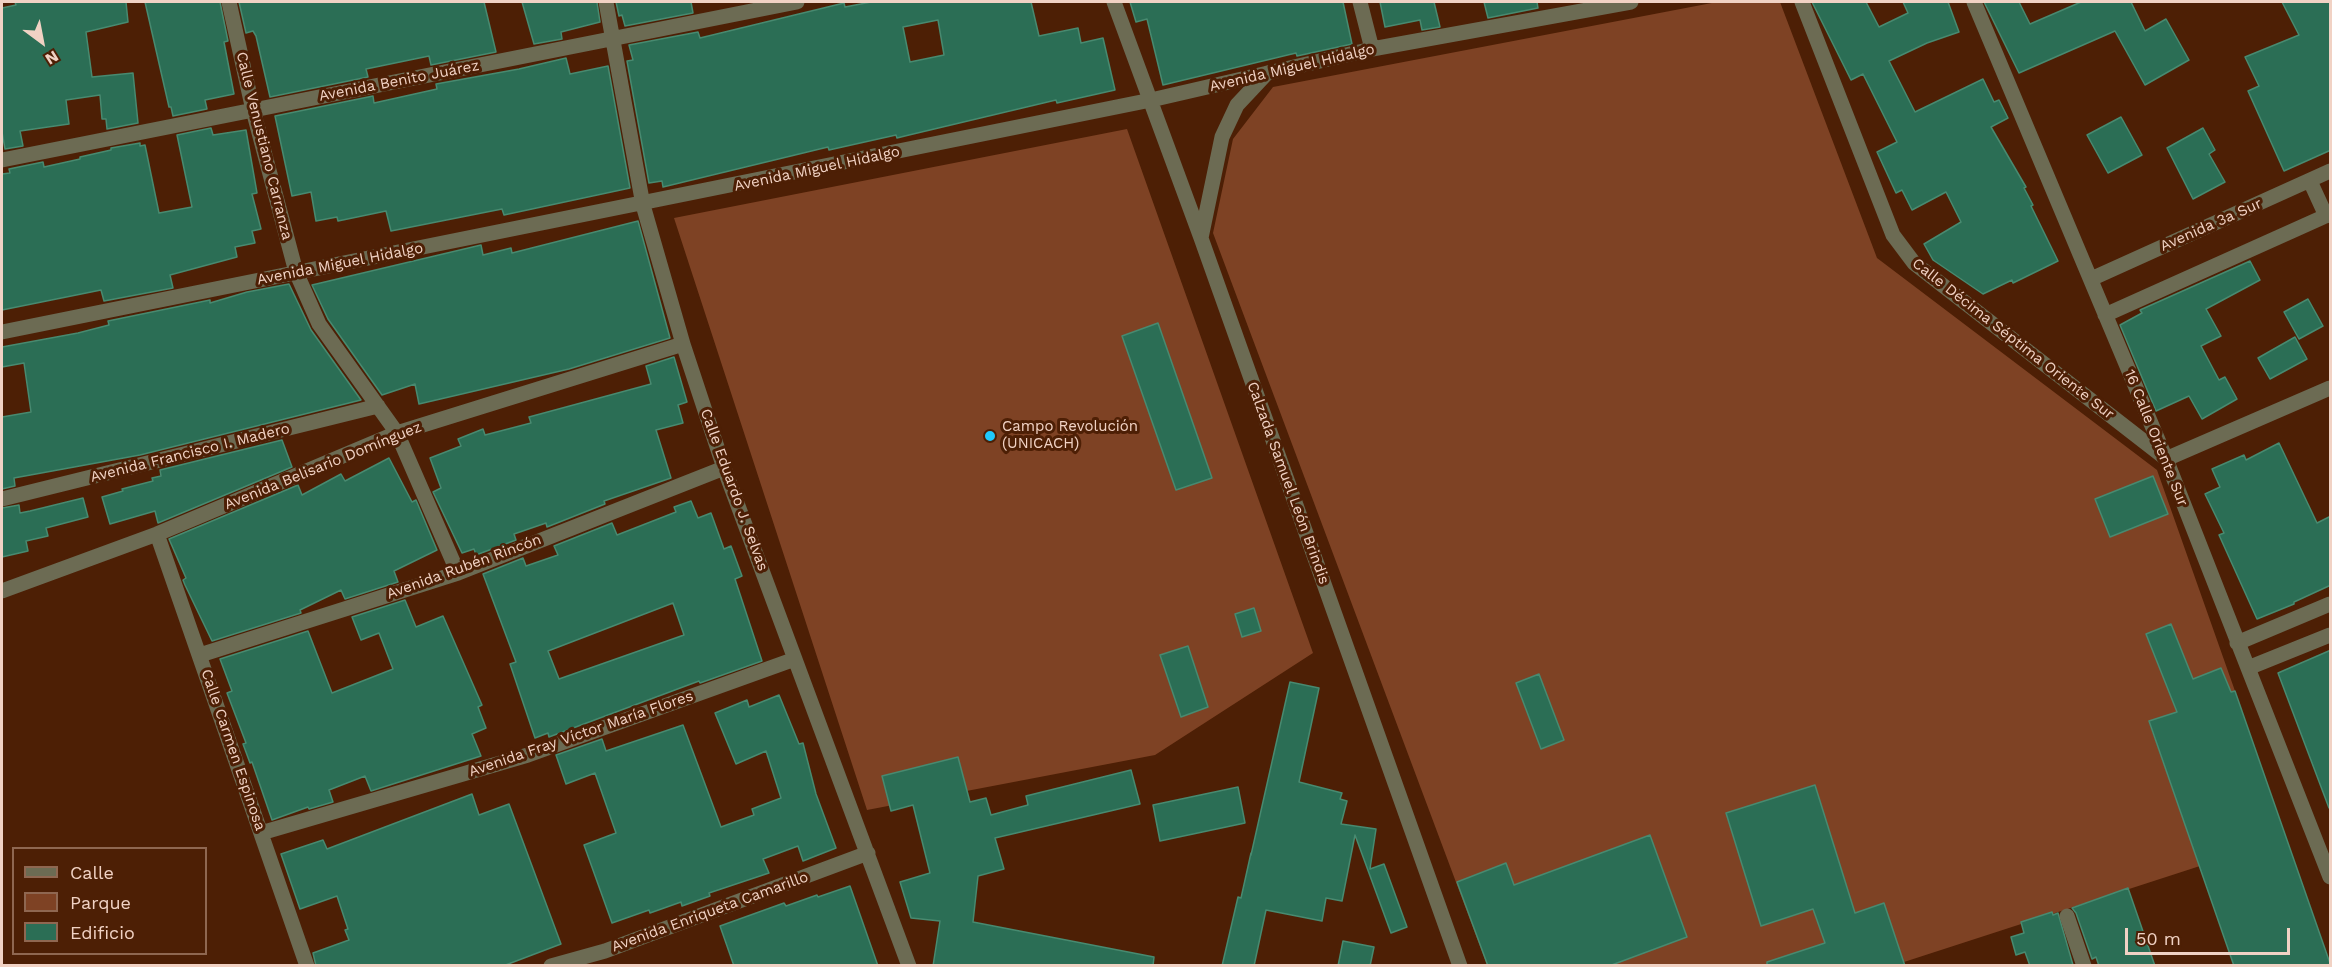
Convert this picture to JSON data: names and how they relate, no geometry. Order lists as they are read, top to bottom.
{
  "streets": {
    "street": [
      "Avenida Miguel Hidalgo",
      "Avenida Benito Juárez",
      "Calle Venustiano Carranza",
      "Avenida 3a Sur",
      "Calle Décima Séptima Oriente Sur",
      "16 Calle Oriente Sur",
      "Avenida Francisco I. Madero",
      "Avenida Belisario Domínguez",
      "Calzada Samuel León Brindis",
      "Calle Eduardo J. Selvas",
      "Avenida Rubén Rincón",
      "Avenida Fray Víctor María Flores",
      "Calle Carmen Espinosa",
      "Avenida Enriqueta Camarillo"
    ]
  },
  "crossings": [
    ["Avenida Miguel Hidalgo", "Calle Venustiano Carranza"],
    ["Avenida Miguel Hidalgo", "Calzada Samuel León Brindis"],
    ["Avenida Miguel Hidalgo", "Calle Eduardo J. Selvas"],
    ["Avenida Benito Juárez", "Calle Venustiano Carranza"],
    ["Avenida Benito Juárez", "Calle Eduardo J. Selvas"],
    ["Calle Venustiano Carranza", "Avenida Francisco I. Madero"],
    ["Calle Venustiano Carranza", "Avenida Belisario Domínguez"],
    ["Calle Venustiano Carranza", "Avenida Rubén Rincón"],
    ["Avenida 3a Sur", "16 Calle Oriente Sur"],
    ["Calle Décima Séptima Oriente Sur", "16 Calle Oriente Sur"],
    ["Avenida Belisario Domínguez", "Calle Eduardo J. Selvas"],
    ["Avenida Belisario Domínguez", "Calle Carmen Espinosa"],
    ["Calle Eduardo J. Selvas", "Avenida Rubén Rincón"],
    ["Calle Eduardo J. Selvas", "Avenida Fray Víctor María Flores"],
    ["Calle Eduardo J. Selvas", "Avenida Enriqueta Camarillo"],
    ["Avenida Rubén Rincón", "Calle Carmen Espinosa"],
    ["Avenida Fray Víctor María Flores", "Calle Carmen Espinosa"]
  ],
  "places": ["Campo Revolución (UNICACH)"],
  "legend": ["Calle", "Parque", "Edificio"],
  "scale_bar": "50 m",
  "north": "bottom right"
}
